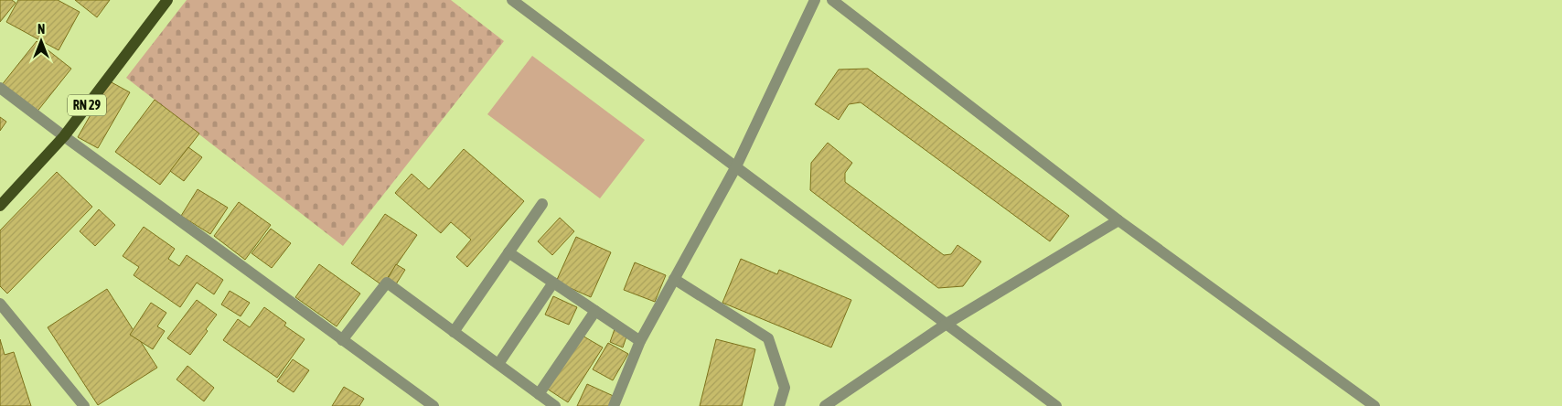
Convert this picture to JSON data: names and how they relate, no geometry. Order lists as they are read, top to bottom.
{
  "streets": {
    "main road": ["RN 29"]
  },
  "north": "top"
}
